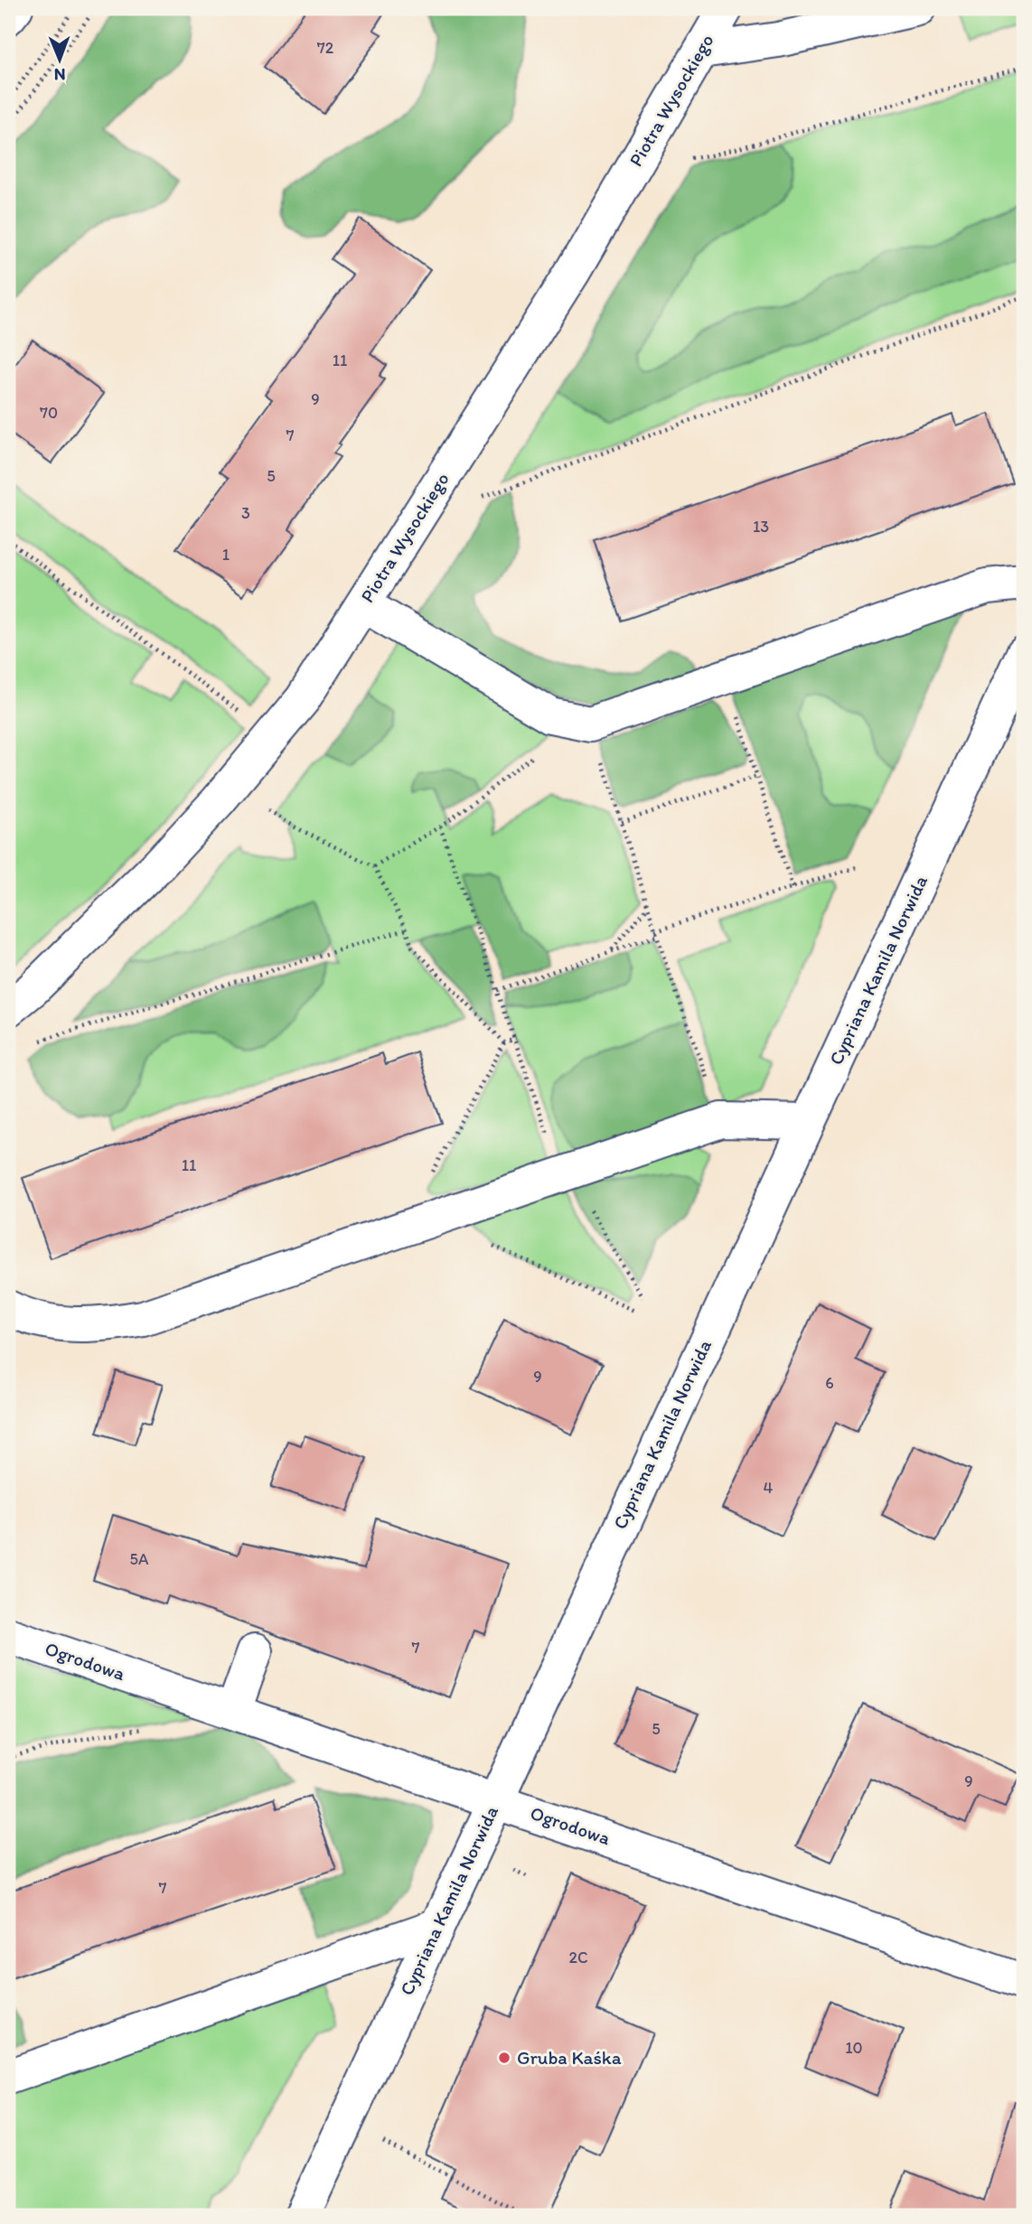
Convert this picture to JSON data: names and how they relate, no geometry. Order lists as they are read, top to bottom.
{
  "streets": {
    "street": ["Piotra Wysockiego", "Cypriana Kamila Norwida", "Ogrodowa"]
  },
  "crossings": [
    ["Cypriana Kamila Norwida", "Ogrodowa"]
  ],
  "places": ["Gruba Kaśka"],
  "house_numbers": [
    "72",
    "11",
    "9",
    "70",
    "7",
    "5",
    "3",
    "13",
    "1",
    "11",
    "9",
    "6",
    "4",
    "5A",
    "7",
    "5",
    "9",
    "7",
    "2C",
    "10"
  ],
  "north": "bottom"
}
